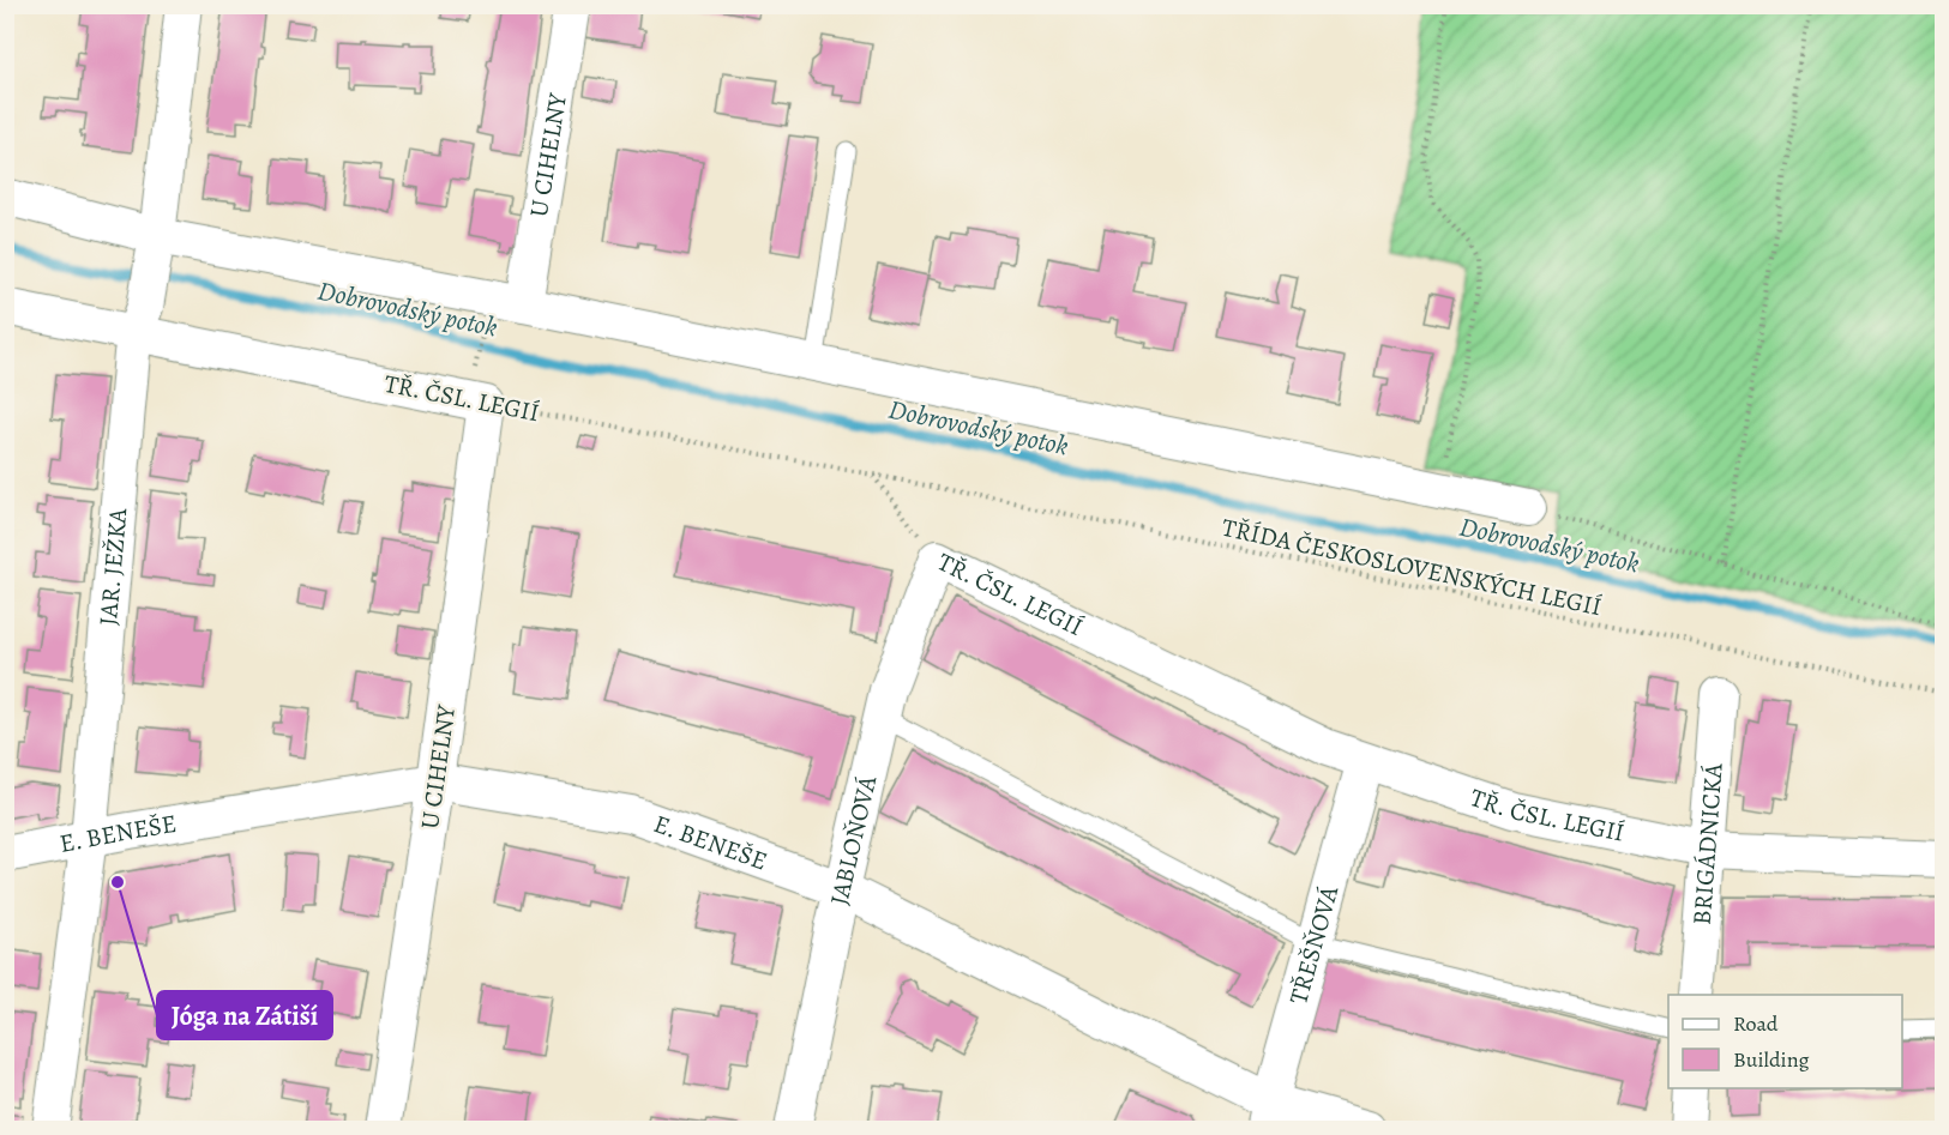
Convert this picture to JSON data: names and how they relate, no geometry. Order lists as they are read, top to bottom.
{
  "streets": {
    "street": [
      "U CIHELNY",
      "TŘ. ČSL. LEGIÍ",
      "JAR. JEŽKA",
      "E. BENEŠE",
      "JABLOŇOVÁ",
      "BRIGÁDNICKÁ",
      "TŘEŠŇOVÁ"
    ],
    "path": ["TŘÍDA ČESKOSLOVENSKÝCH LEGIÍ"]
  },
  "crossings": [
    ["U CIHELNY", "TŘ. ČSL. LEGIÍ"],
    ["U CIHELNY", "E. BENEŠE"],
    ["TŘ. ČSL. LEGIÍ", "JAR. JEŽKA"],
    ["TŘ. ČSL. LEGIÍ", "TŘÍDA ČESKOSLOVENSKÝCH LEGIÍ"],
    ["TŘ. ČSL. LEGIÍ", "JABLOŇOVÁ"],
    ["TŘ. ČSL. LEGIÍ", "BRIGÁDNICKÁ"],
    ["TŘ. ČSL. LEGIÍ", "TŘEŠŇOVÁ"],
    ["JAR. JEŽKA", "E. BENEŠE"],
    ["E. BENEŠE", "JABLOŇOVÁ"],
    ["E. BENEŠE", "TŘEŠŇOVÁ"]
  ],
  "water": ["Dobrovodský potok"],
  "places": ["Jóga na Zátiší"],
  "legend": ["Road", "Building"]
}
